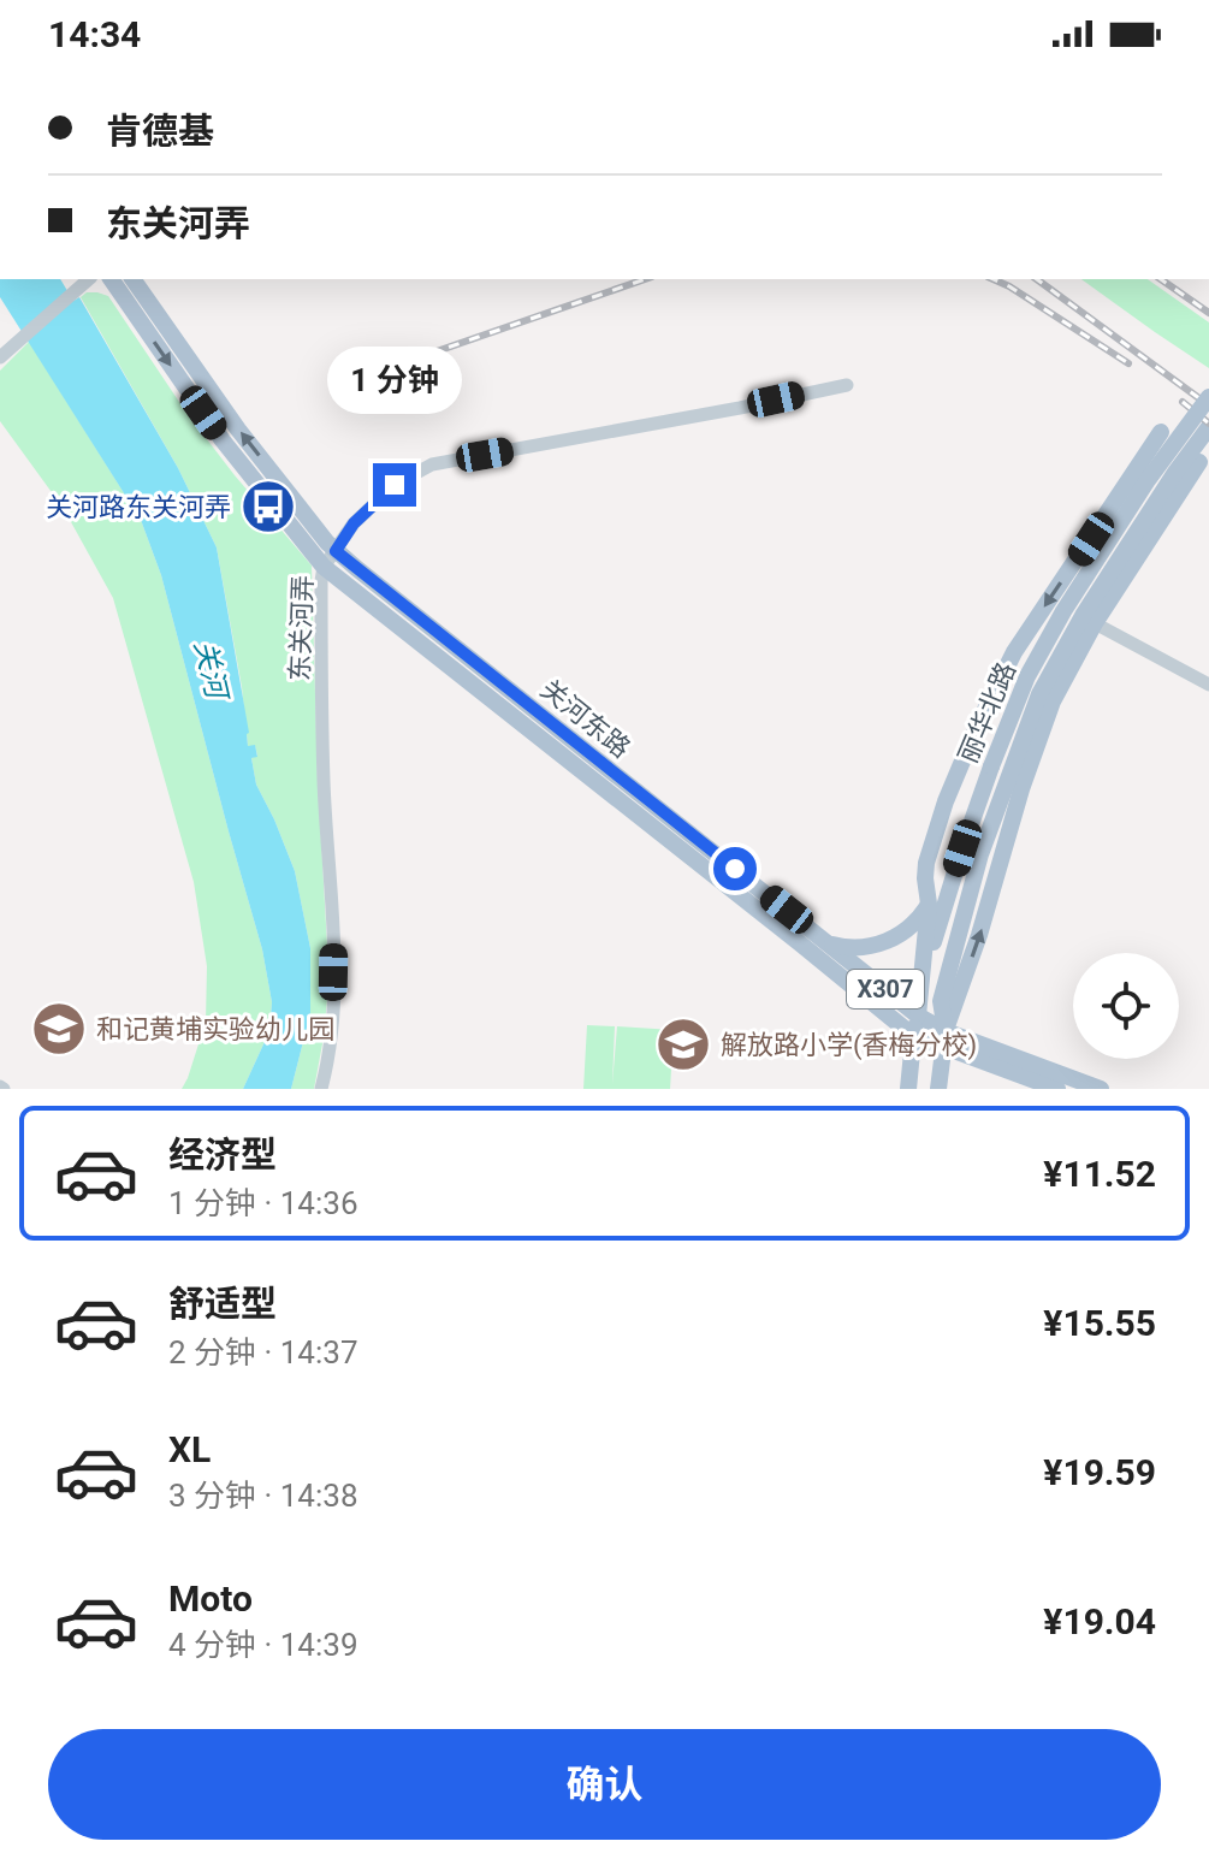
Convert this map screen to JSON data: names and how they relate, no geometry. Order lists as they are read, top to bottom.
{
  "streets": {
    "main road": ["丽华北路", "关河东路", "X307"],
    "street": ["东关河弄"]
  },
  "crossings": [
    ["东关河弄", "关河东路"],
    ["丽华北路", "关河东路"]
  ],
  "water": ["关河"],
  "places": {
    "bus stop": ["关河路东关河弄"],
    "school or university": ["和记黄埔实验幼儿园", "解放路小学(香梅分校)"]
  },
  "page": {
    "status": "14:34",
    "banner": ["肯德基", "东关河弄"],
    "bubble": "1 分钟",
    "list": [
      {
        "name": "经济型",
        "note": "1 分钟 · 14:36",
        "value": "¥11.52"
      },
      {
        "name": "舒适型",
        "note": "2 分钟 · 14:37",
        "value": "¥15.55"
      },
      {
        "name": "XL",
        "note": "3 分钟 · 14:38",
        "value": "¥19.59"
      },
      {
        "name": "Moto",
        "note": "4 分钟 · 14:39",
        "value": "¥19.04"
      }
    ],
    "buttons": "确认"
  }
}
